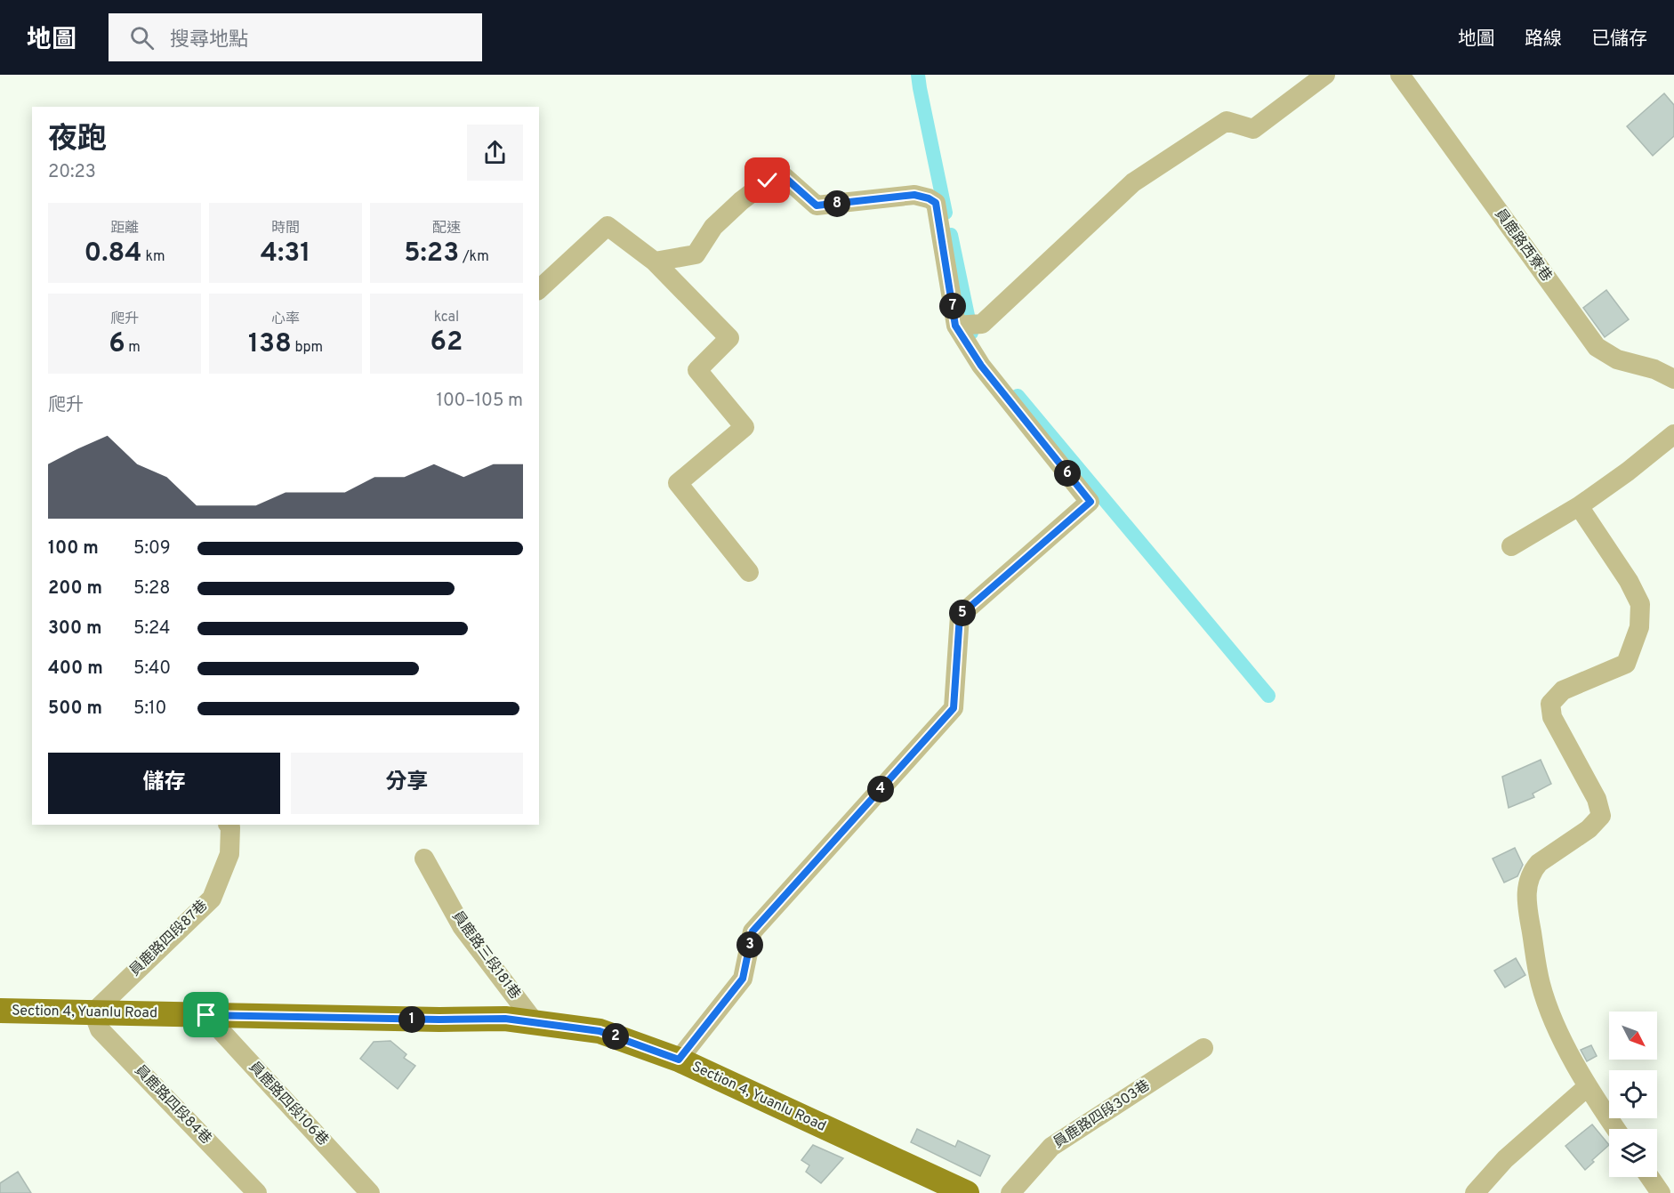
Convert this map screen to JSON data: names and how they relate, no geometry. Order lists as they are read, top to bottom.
{
  "streets": {
    "main road": ["Section 4, Yuanlu Road"],
    "street": [
      "員鹿路西寮巷",
      "員鹿路四段87巷",
      "員鹿路三段181巷",
      "員鹿路四段106巷",
      "員鹿路四段84巷",
      "員鹿路四段303巷"
    ]
  },
  "crossings": [
    ["員鹿路四段87巷", "Section 4, Yuanlu Road"],
    ["員鹿路四段87巷", "員鹿路四段84巷"],
    ["員鹿路三段181巷", "Section 4, Yuanlu Road"],
    ["Section 4, Yuanlu Road", "員鹿路四段106巷"],
    ["Section 4, Yuanlu Road", "員鹿路四段84巷"]
  ],
  "north": "bottom right",
  "page": {
    "header": "地圖",
    "search": "搜尋地點",
    "nav": ["地圖", "路線", "已儲存"],
    "heading": ["夜跑", "20:23"],
    "pins": [
      "8",
      "7",
      "6",
      "5",
      "4",
      "3",
      "1",
      "2"
    ],
    "stats": [
      ["距離", "0.84 km"],
      ["時間", "4:31"],
      ["配速", "5:23 /km"],
      ["爬升", "6 m"],
      ["心率", "138 bpm"],
      ["kcal", "62"]
    ],
    "chart": ["爬升", "100–105 m"],
    "list": [
      {
        "name": "100 m",
        "note": "5:09"
      },
      {
        "name": "200 m",
        "note": "5:28"
      },
      {
        "name": "300 m",
        "note": "5:24"
      },
      {
        "name": "400 m",
        "note": "5:40"
      },
      {
        "name": "500 m",
        "note": "5:10"
      }
    ],
    "buttons": ["儲存", "分享"]
  }
}
